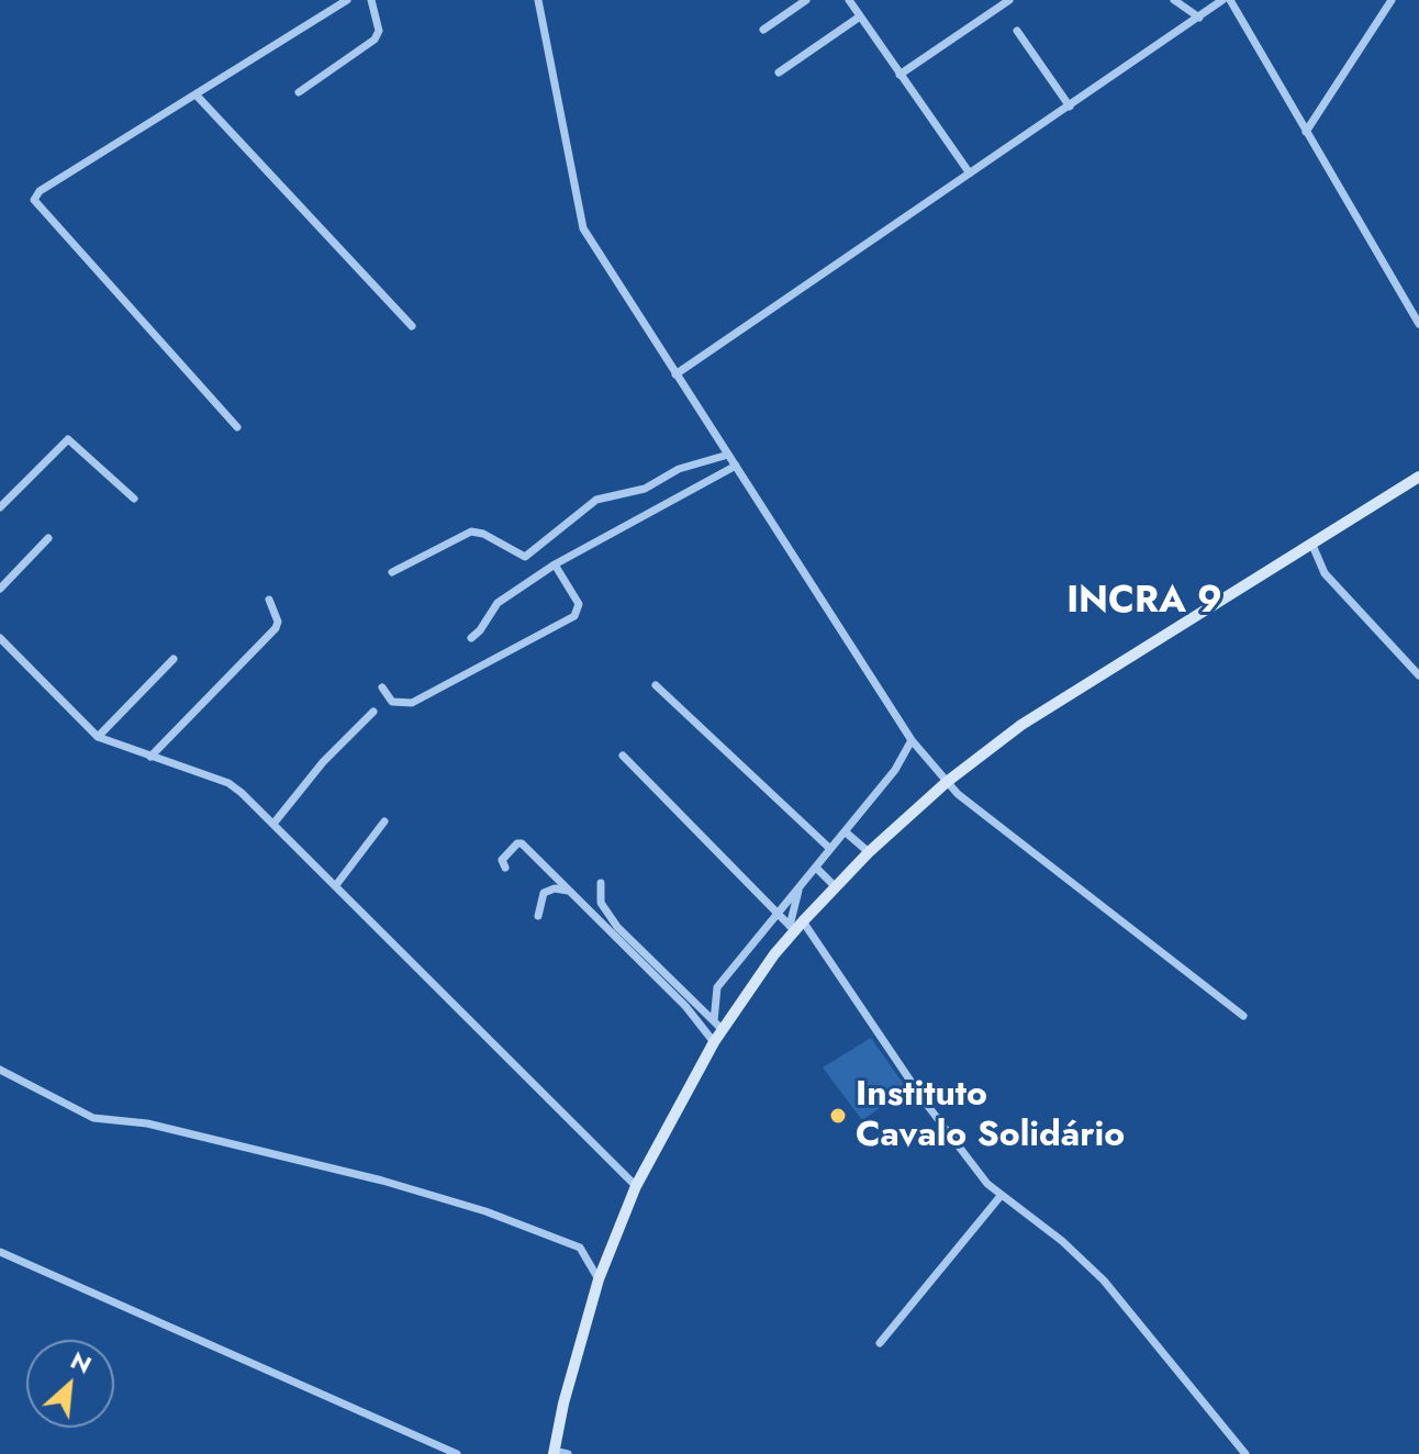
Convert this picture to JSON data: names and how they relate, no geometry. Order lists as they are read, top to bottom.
{
  "districts": ["INCRA 9"],
  "places": ["Instituto Cavalo Solidário"],
  "north": "top right"
}
